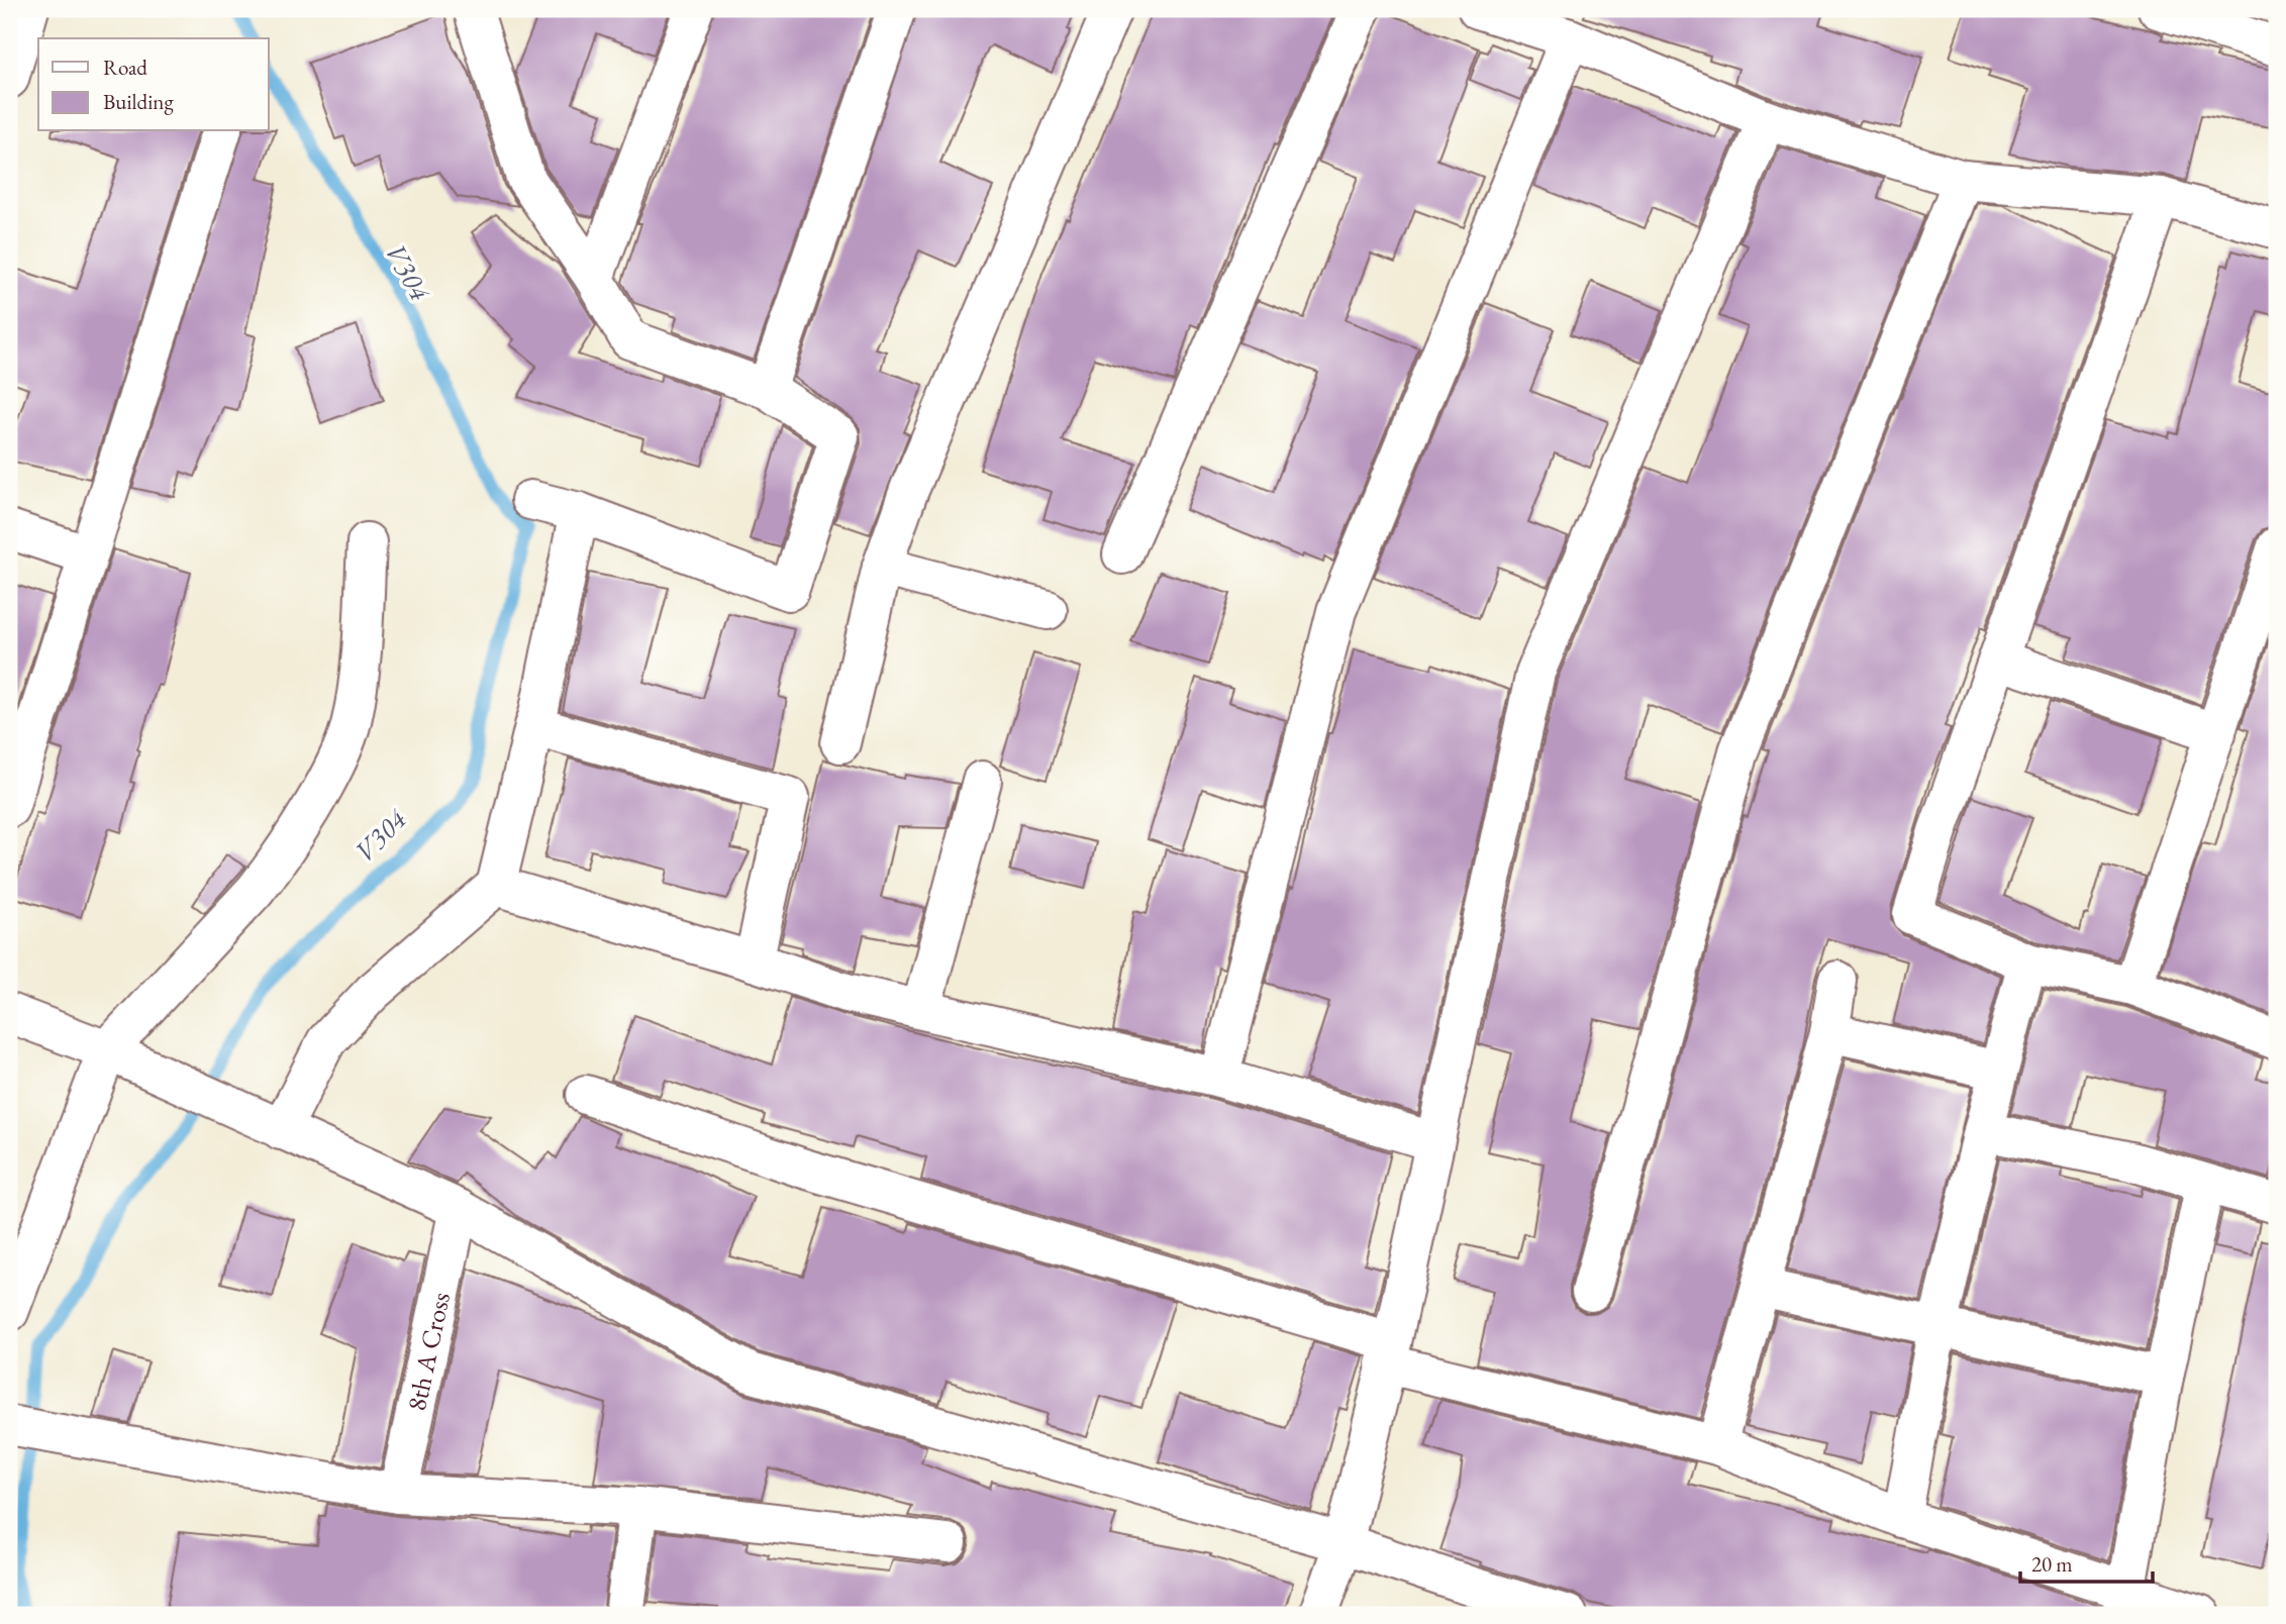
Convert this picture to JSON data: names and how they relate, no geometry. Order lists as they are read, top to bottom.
{
  "streets": {
    "street": ["8th A Cross"]
  },
  "water": ["V304"],
  "legend": ["Road", "Building"],
  "scale_bar": "20 m"
}
